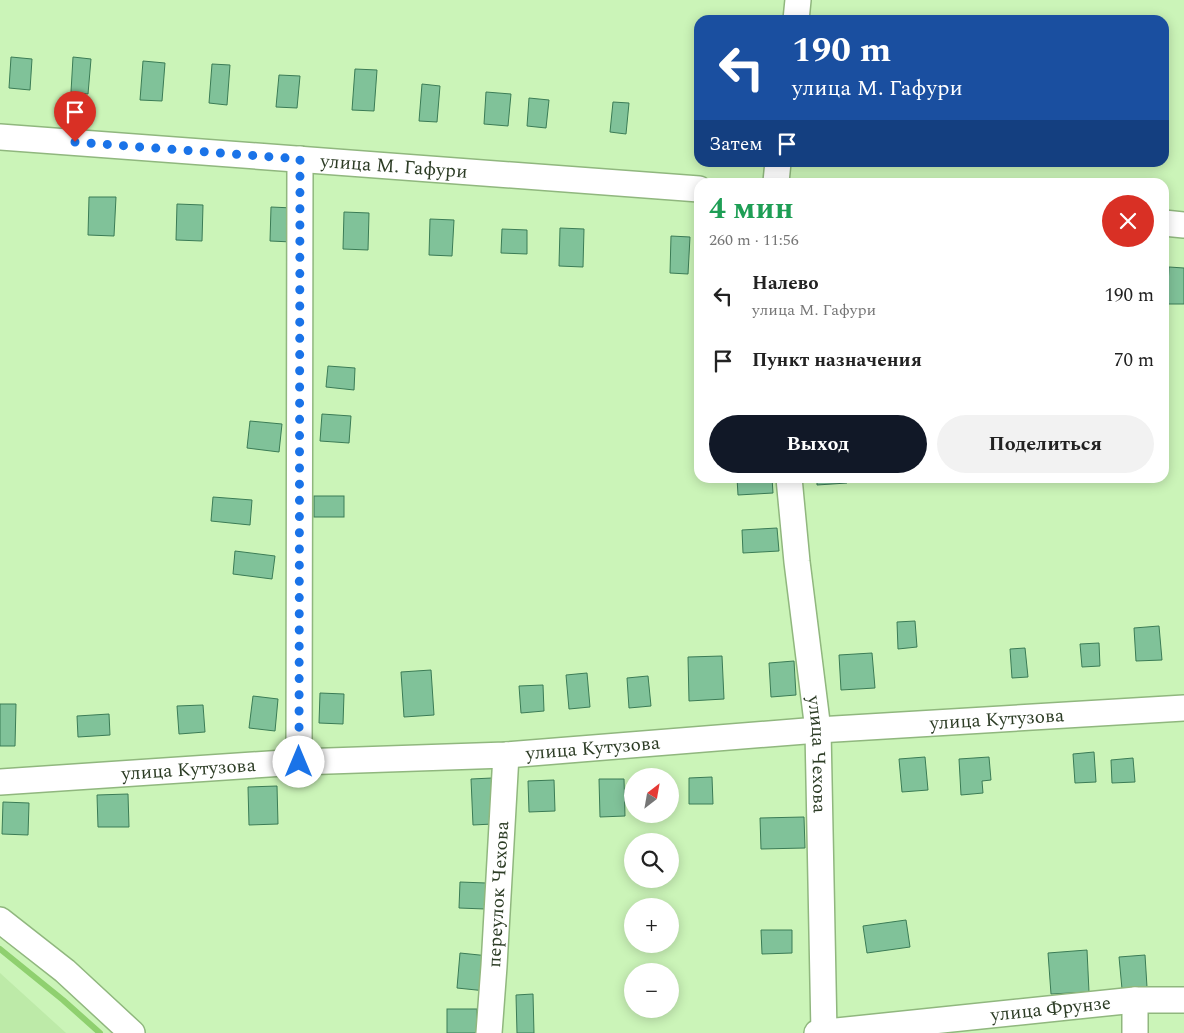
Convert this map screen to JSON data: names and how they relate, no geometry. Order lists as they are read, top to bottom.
{
  "streets": {
    "street": [
      "улица М. Гафури",
      "улица Кутузова",
      "улица Чехова",
      "переулок Чехова",
      "улица Фрунзе"
    ]
  },
  "crossings": [
    ["улица Кутузова", "улица Чехова"],
    ["улица Кутузова", "переулок Чехова"],
    ["улица Чехова", "улица Фрунзе"]
  ],
  "north": "top right",
  "page": {
    "turn": ["190 m", "улица М. Гафури"],
    "then": "Затем",
    "heading": ["4 мин", "260 m · 11:56"],
    "list": [
      {
        "name": "Налево",
        "note": "улица М. Гафури",
        "value": "190 m"
      },
      {
        "name": "Пункт назначения",
        "value": "70 m"
      }
    ],
    "buttons": ["Выход", "Поделиться"],
    "map_buttons": ["+", "−"]
  }
}
